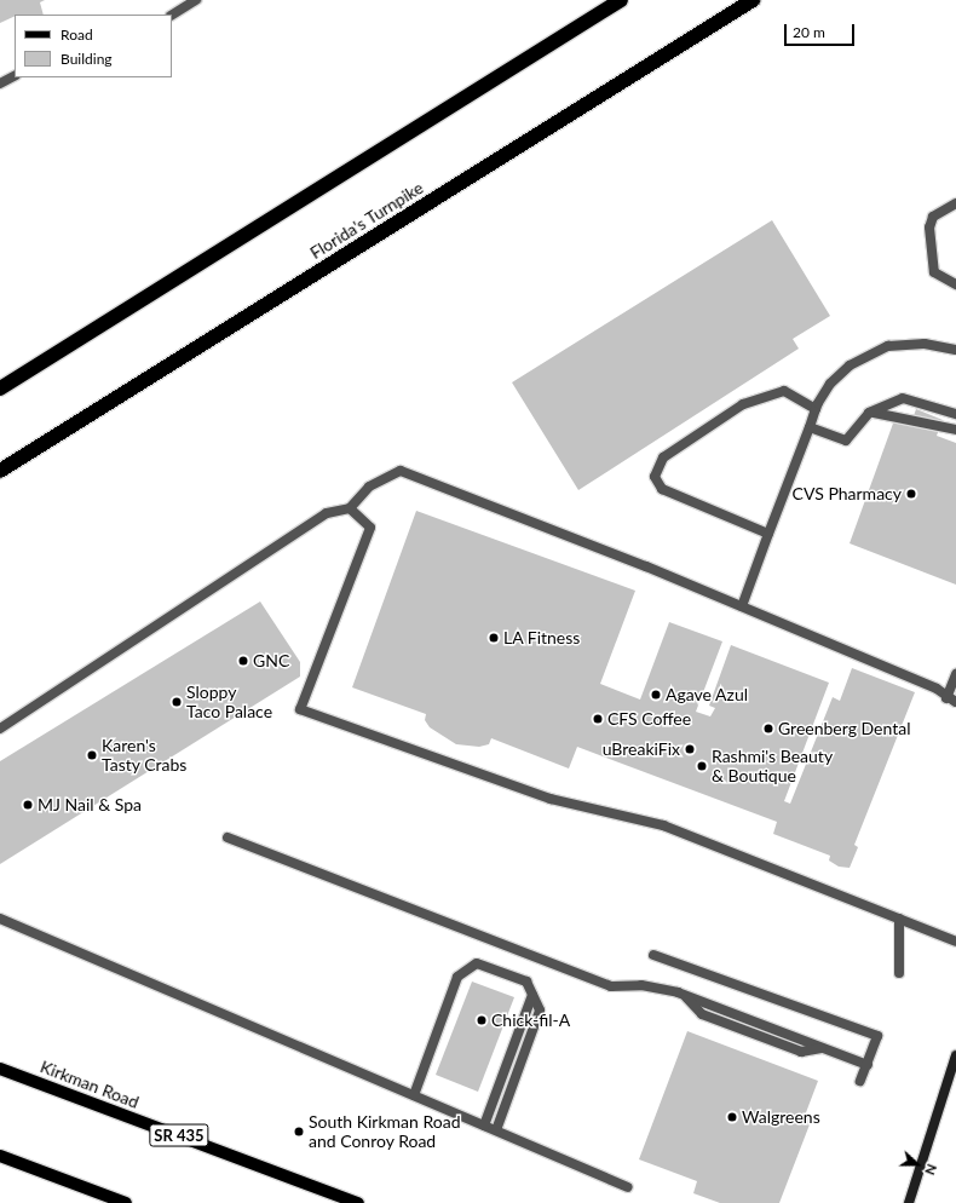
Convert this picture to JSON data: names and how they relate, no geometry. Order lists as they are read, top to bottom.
{
  "streets": {
    "highway": ["Florida's Turnpike"],
    "main road": ["Kirkman Road", "SR 435"]
  },
  "places": [
    "CVS Pharmacy",
    "LA Fitness",
    "GNC",
    "Agave Azul",
    "Sloppy Taco Palace",
    "CFS Coffee",
    "Greenberg Dental",
    "uBreakiFix",
    "Karen's Tasty Crabs",
    "Rashmi's Beauty & Boutique",
    "MJ Nail & Spa",
    "Chick-fil-A",
    "Walgreens",
    "South Kirkman Road and Conroy Road"
  ],
  "legend": ["Road", "Building"],
  "scale_bar": "20 m",
  "north": "right"
}
